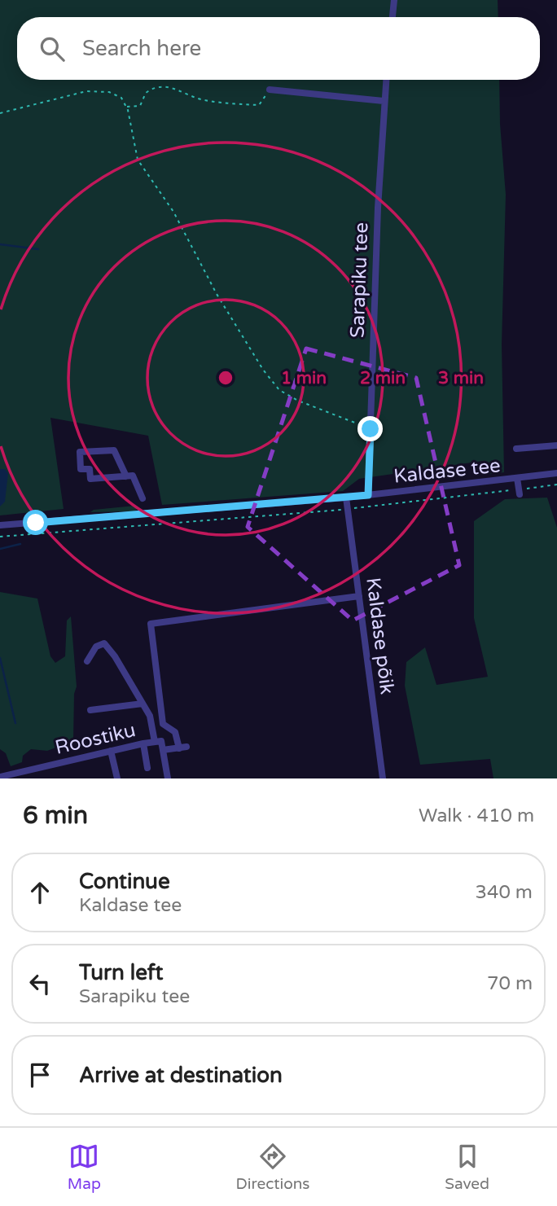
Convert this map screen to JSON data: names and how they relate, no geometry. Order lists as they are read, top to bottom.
{
  "streets": {
    "street": [
      "Sarapiku tee",
      "Kaldase tee",
      "Kaldase põik",
      "Roostiku"
    ]
  },
  "crossings": [
    ["Sarapiku tee", "Kaldase tee"],
    ["Kaldase tee", "Kaldase põik"]
  ],
  "page": {
    "search": "Search here",
    "heading": ["6 min", "Walk · 410 m"],
    "list": [
      ["Continue", "Kaldase tee", "340 m"],
      ["Turn left", "Sarapiku tee", "70 m"],
      "Arrive at destination"
    ],
    "nav": ["Map", "Directions", "Saved"]
  },
  "rings": ["1 min", "2 min", "3 min"]
}
